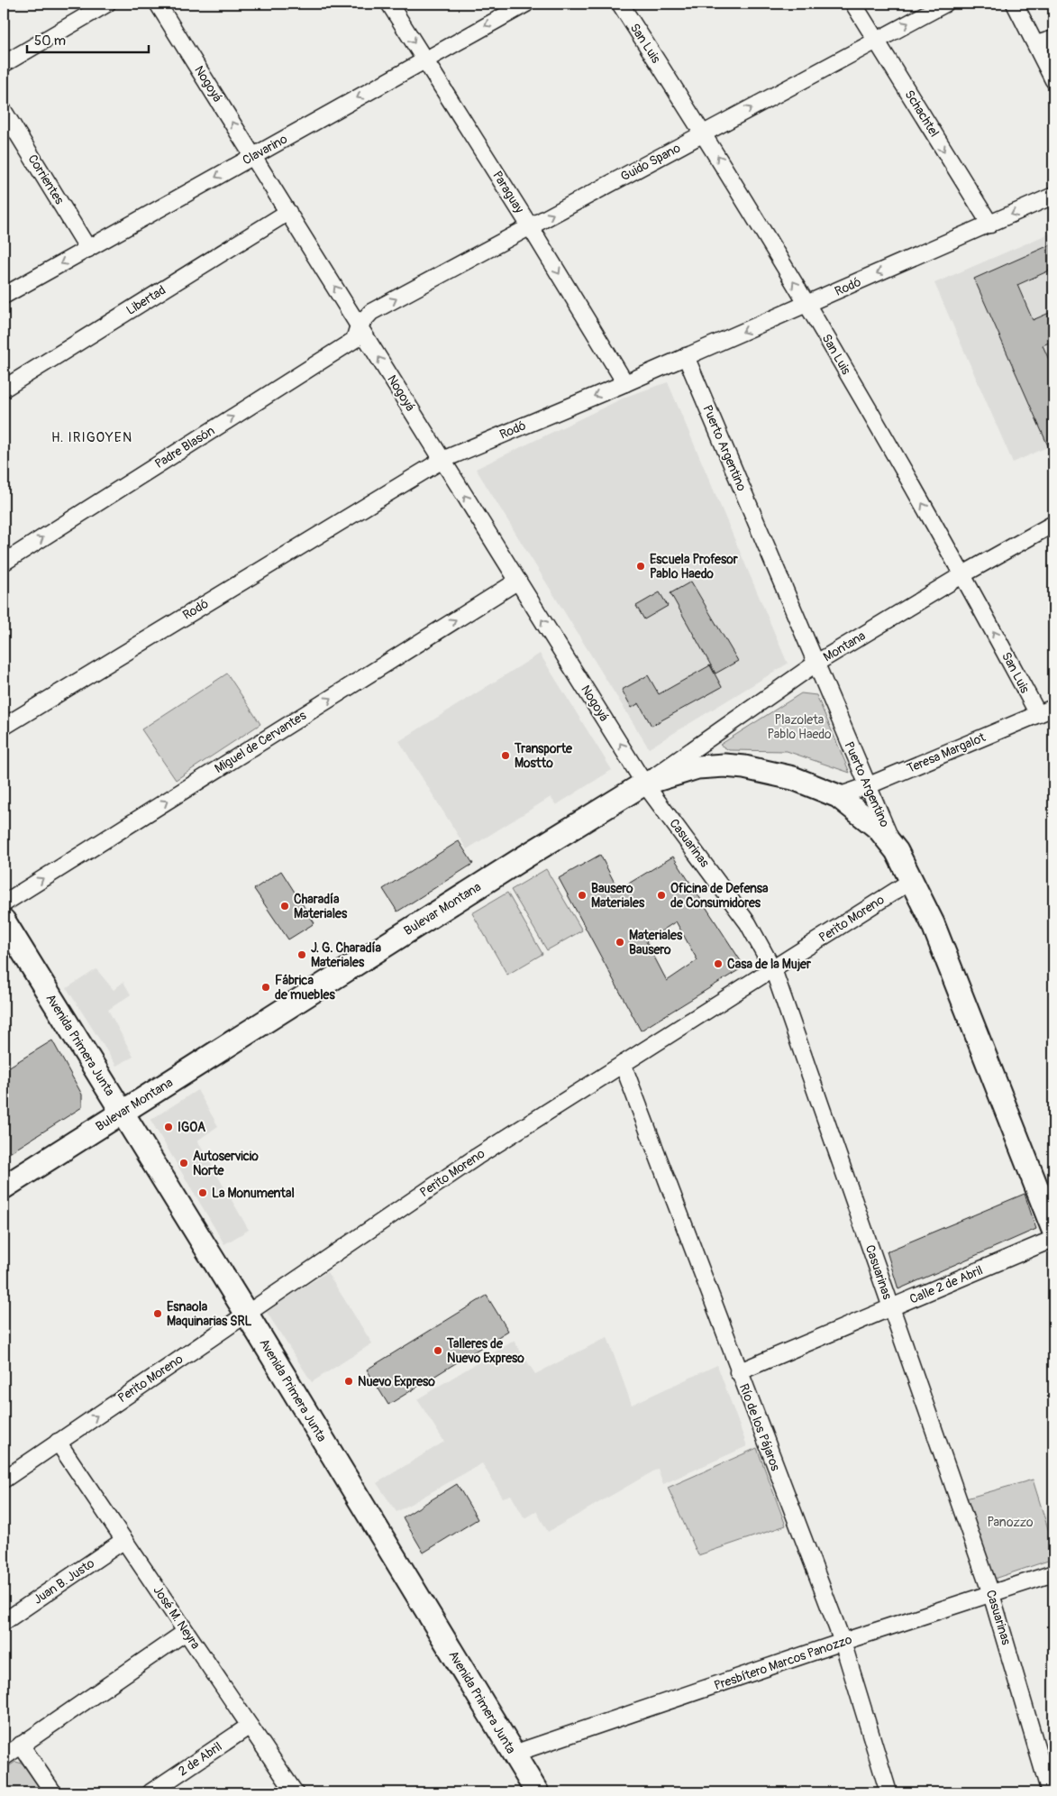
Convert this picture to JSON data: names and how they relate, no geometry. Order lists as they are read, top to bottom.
{
  "streets": {
    "main road": ["Puerto Argentino", "Bulevar Montana", "Avenida Primera Junta"],
    "street": [
      "San Luis",
      "Nogoyá",
      "Schachtel",
      "Clavarino",
      "Guido Spano",
      "Corrientes",
      "Paraguay",
      "Rodó",
      "Libertad",
      "Padre Blasón",
      "Montana",
      "Miguel de Cervantes",
      "Teresa Margalot",
      "Casuarinas",
      "Perito Moreno",
      "Calle 2 de Abril",
      "Río de los Pájaros",
      "Juan B. Justo",
      "José M. Neyra",
      "Presbítero Marcos Panozzo",
      "2 de Abril"
    ]
  },
  "crossings": [
    ["San Luis", "Guido Spano"],
    ["San Luis", "Rodó"],
    ["San Luis", "Montana"],
    ["San Luis", "Teresa Margalot"],
    ["Nogoyá", "Clavarino"],
    ["Nogoyá", "Guido Spano"],
    ["Nogoyá", "Rodó"],
    ["Nogoyá", "Libertad"],
    ["Nogoyá", "Padre Blasón"],
    ["Nogoyá", "Montana"],
    ["Nogoyá", "Miguel de Cervantes"],
    ["Nogoyá", "Casuarinas"],
    ["Nogoyá", "Bulevar Montana"],
    ["Schachtel", "Guido Spano"],
    ["Schachtel", "Rodó"],
    ["Clavarino", "Corrientes"],
    ["Clavarino", "Paraguay"],
    ["Guido Spano", "Paraguay"],
    ["Guido Spano", "Padre Blasón"],
    ["Paraguay", "Rodó"],
    ["Rodó", "Puerto Argentino"],
    ["Puerto Argentino", "Montana"],
    ["Puerto Argentino", "Teresa Margalot"],
    ["Puerto Argentino", "Bulevar Montana"],
    ["Puerto Argentino", "Perito Moreno"],
    ["Montana", "Casuarinas"],
    ["Montana", "Bulevar Montana"],
    ["Teresa Margalot", "Bulevar Montana"],
    ["Casuarinas", "Bulevar Montana"],
    ["Casuarinas", "Perito Moreno"],
    ["Casuarinas", "Calle 2 de Abril"],
    ["Casuarinas", "Presbítero Marcos Panozzo"],
    ["Bulevar Montana", "Avenida Primera Junta"],
    ["Perito Moreno", "Avenida Primera Junta"],
    ["Perito Moreno", "Río de los Pájaros"],
    ["Perito Moreno", "José M. Neyra"],
    ["Avenida Primera Junta", "Presbítero Marcos Panozzo"],
    ["Calle 2 de Abril", "Río de los Pájaros"],
    ["Río de los Pájaros", "Presbítero Marcos Panozzo"],
    ["Juan B. Justo", "José M. Neyra"],
    ["José M. Neyra", "2 de Abril"]
  ],
  "one_way": [
    "San Luis",
    "Nogoyá",
    "Clavarino",
    "Guido Spano",
    "Paraguay",
    "Rodó",
    "Padre Blasón",
    "Miguel de Cervantes"
  ],
  "districts": ["H. IRIGOYEN"],
  "parks": ["Plazoleta Pablo Haedo", "Panozzo"],
  "places": [
    "Escuela Profesor Pablo Haedo",
    "Transporte Mostto",
    "Bausero Materiales",
    "Oficina de Defensa de Consumidores",
    "Charadía Materiales",
    "Materiales Bausero",
    "J. G. Charadía Materiales",
    "Casa de la Mujer",
    "Fábrica de muebles",
    "IGOA",
    "Autoservicio Norte",
    "La Monumental",
    "Esnaola Maquinarias SRL",
    "Talleres de Nuevo Expreso",
    "Nuevo Expreso"
  ],
  "scale_bar": "50 m"
}
